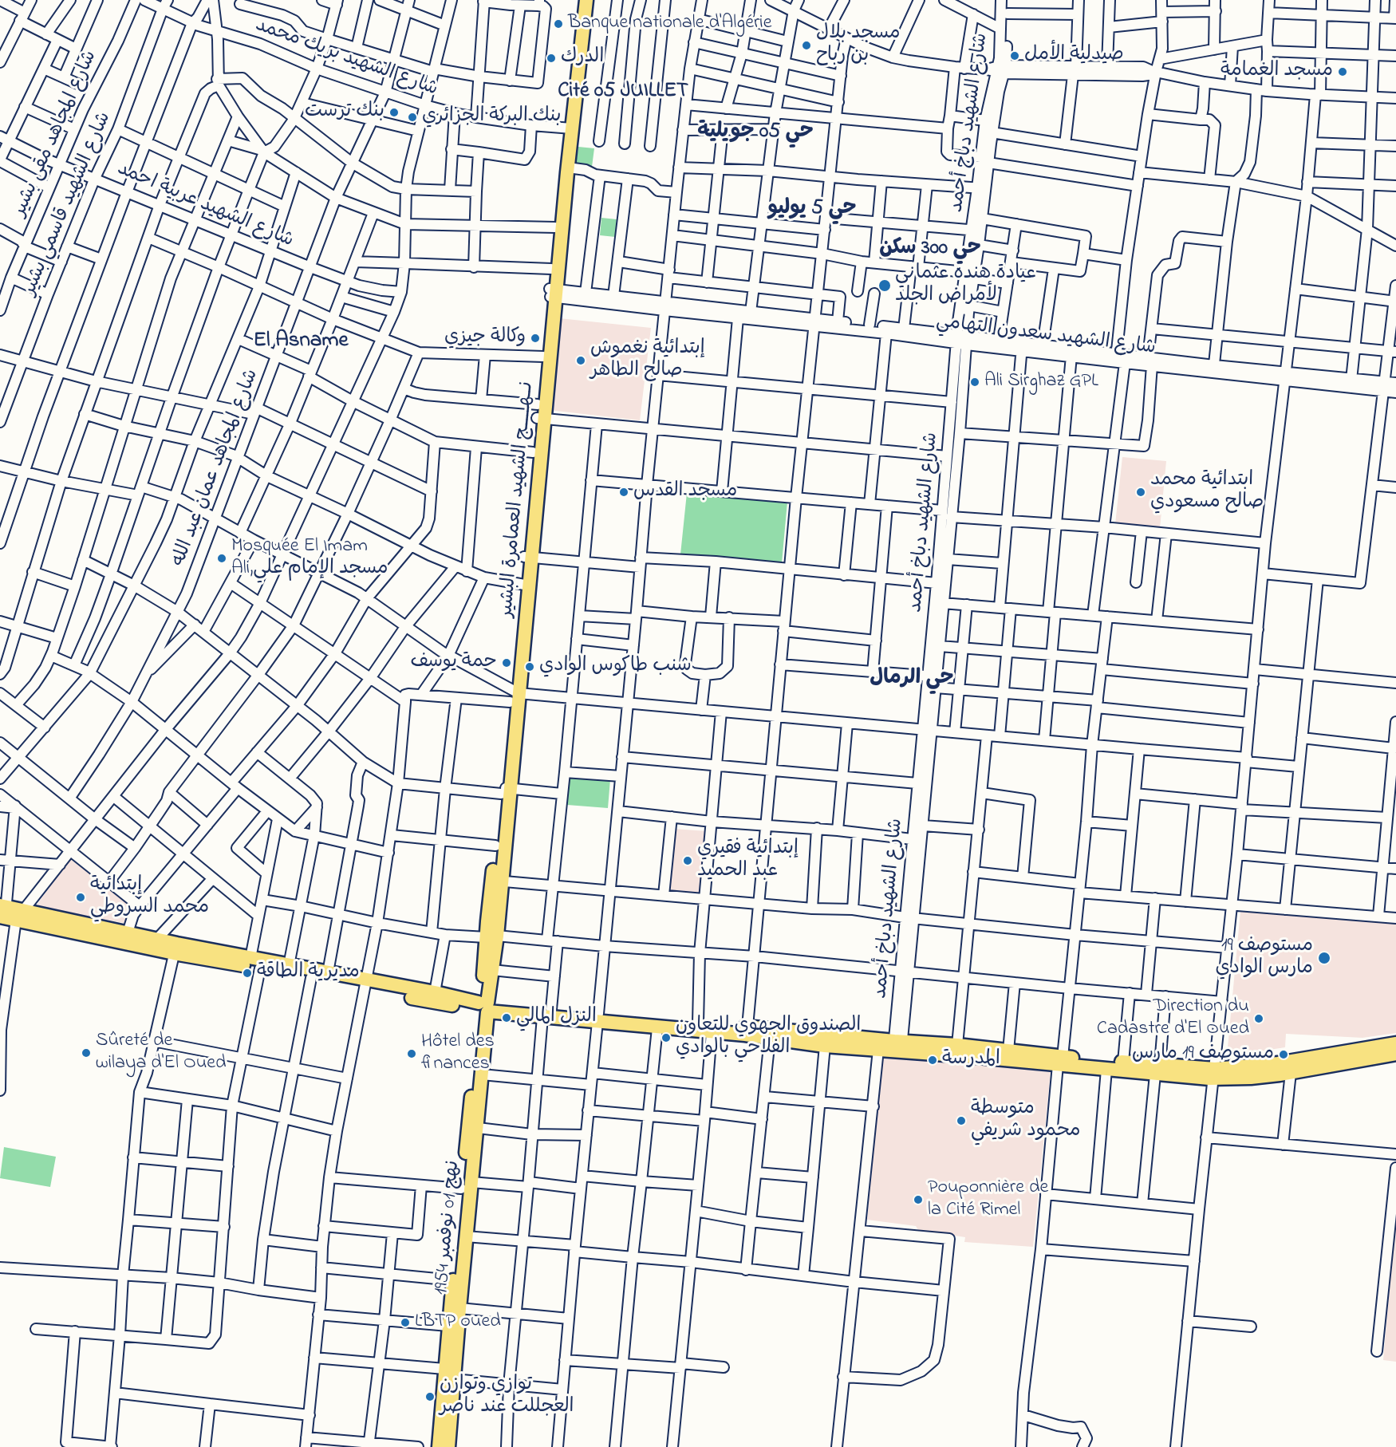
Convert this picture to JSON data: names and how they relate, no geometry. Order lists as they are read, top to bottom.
{
  "streets": {
    "main road": ["نــهـــــج الشهيد العمامرة البشير", "نهج 01 نوفمبر 1954"],
    "street": [
      "شارع الشهيد بريك محمد",
      "شارع الشهيد دباخ أحمد",
      "شارع المجاهد مقى بشير",
      "شارع الشهيد قاسمي بشير",
      "شارع الشهيد عربية احمد",
      "شارع الشهيد سعدون التهامي",
      "شارع المجاهد عمان عبد الله"
    ]
  },
  "crossings": [
    ["شارع الشهيد بريك محمد", "شارع الشهيد قاسمي بشير"],
    ["شارع الشهيد بريك محمد", "شارع المجاهد عمان عبد الله"],
    ["شارع الشهيد بريك محمد", "نــهـــــج الشهيد العمامرة البشير"],
    ["شارع الشهيد دباخ أحمد", "شارع الشهيد سعدون التهامي"],
    ["شارع المجاهد مقى بشير", "شارع الشهيد عربية احمد"],
    ["شارع الشهيد قاسمي بشير", "شارع الشهيد عربية احمد"],
    ["شارع الشهيد عربية احمد", "شارع المجاهد عمان عبد الله"],
    ["شارع الشهيد سعدون التهامي", "نــهـــــج الشهيد العمامرة البشير"],
    ["نــهـــــج الشهيد العمامرة البشير", "نهج 01 نوفمبر 1954"]
  ],
  "districts": [
    "Cité 05 JUILLET",
    "حي 05 جويلية",
    "حي 5 يوليو",
    "حي 300 سكن",
    "El Asname",
    "حي الرمال"
  ],
  "places": [
    "Banque nationale d'Algérie",
    "مسجد بلال بن رباح",
    "صيدلية الأمل",
    "الدرك",
    "مسجد الغمامة",
    "بنك ترست",
    "بنك البركة الجزائري",
    "عيادة هندة عثماني لأمراض الجلد",
    "وكالة جيزي",
    "إبتدائية نغموش صالح الطاهر",
    "Ali Sirghaz GPL",
    "مسجد القدس",
    "ابتدائية محمد صالح مسعودي",
    "Mosquée El Imam Ali,مسجد الإمام علي",
    "حمة يوسف",
    "شنب طاكوس الوادي",
    "إبتدائية فقيري عبد الحميد",
    "إبتدائية محمد السروطي",
    "مستوصف 19 مارس الوادي",
    "مديرية الطاقة",
    "النزل المالي",
    "Direction du Cadastre d'El Oued",
    "الصندوق الجهوي للتعاون الفلاحي بالوادي",
    "Sûreté de wilaya d'El Oued",
    "Hôtel des finances",
    "مستوصف 19 مارس",
    "المدرسة",
    "متوسطة محمود شريفي",
    "Pouponnière de la Cité Rimel",
    "LBTP oued",
    "توازي وتوازن العجللت عند ناصر"
  ]
}
